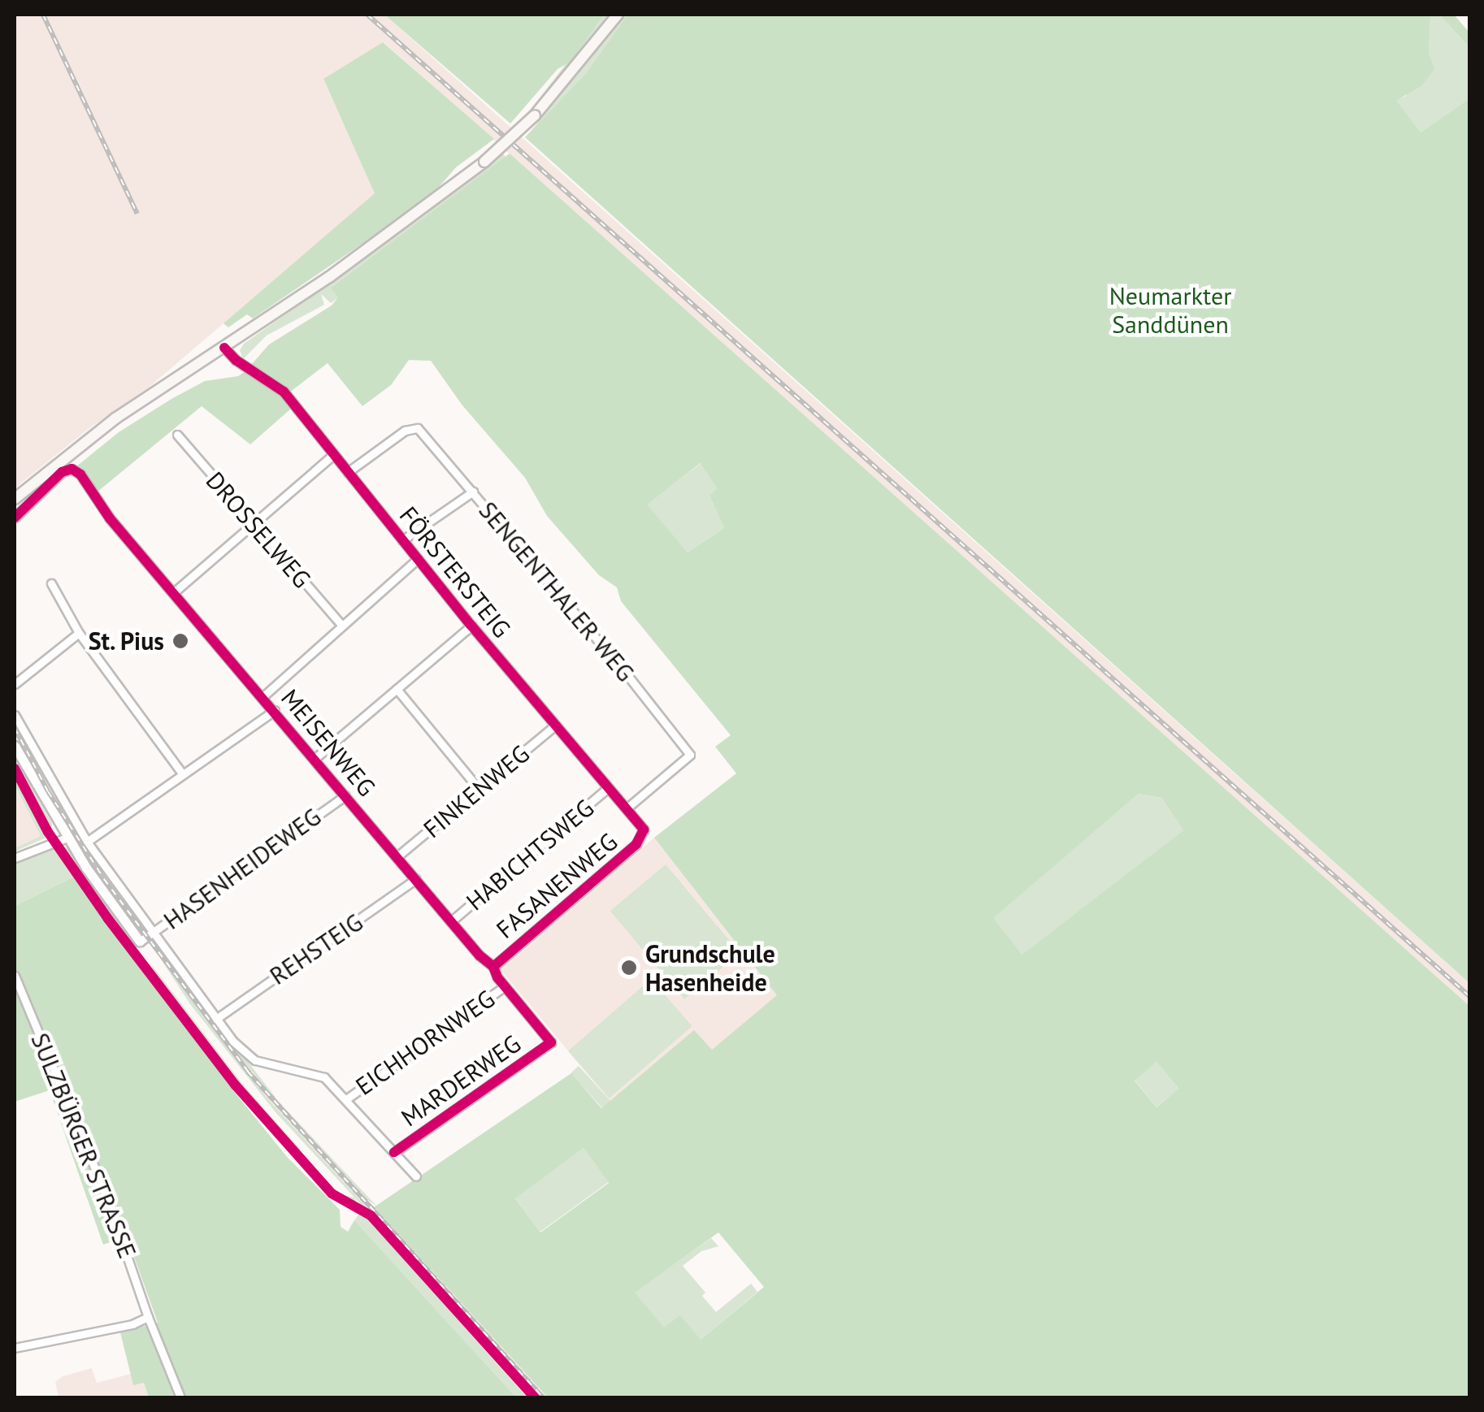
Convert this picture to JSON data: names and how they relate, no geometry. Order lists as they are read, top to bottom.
{
  "streets": {
    "street": [
      "DROSSELWEG",
      "FÖRSTERSTEIG",
      "SENGENTHALER WEG",
      "MEISENWEG",
      "FINKENWEG",
      "HABICHTSWEG",
      "HASENHEIDEWEG",
      "FASANENWEG",
      "REHSTEIG",
      "EICHHORNWEG",
      "MARDERWEG",
      "SULZBÜRGER STRASSE"
    ]
  },
  "crossings": [
    ["FÖRSTERSTEIG", "SENGENTHALER WEG"],
    ["FÖRSTERSTEIG", "FINKENWEG"],
    ["FÖRSTERSTEIG", "HABICHTSWEG"],
    ["FÖRSTERSTEIG", "FASANENWEG"],
    ["MEISENWEG", "FINKENWEG"],
    ["MEISENWEG", "HABICHTSWEG"],
    ["MEISENWEG", "HASENHEIDEWEG"],
    ["MEISENWEG", "FASANENWEG"],
    ["MEISENWEG", "REHSTEIG"],
    ["MEISENWEG", "EICHHORNWEG"],
    ["MEISENWEG", "MARDERWEG"]
  ],
  "parks": ["Neumarkter Sanddünen"],
  "places": ["St. Pius", "Grundschule Hasenheide"]
}
